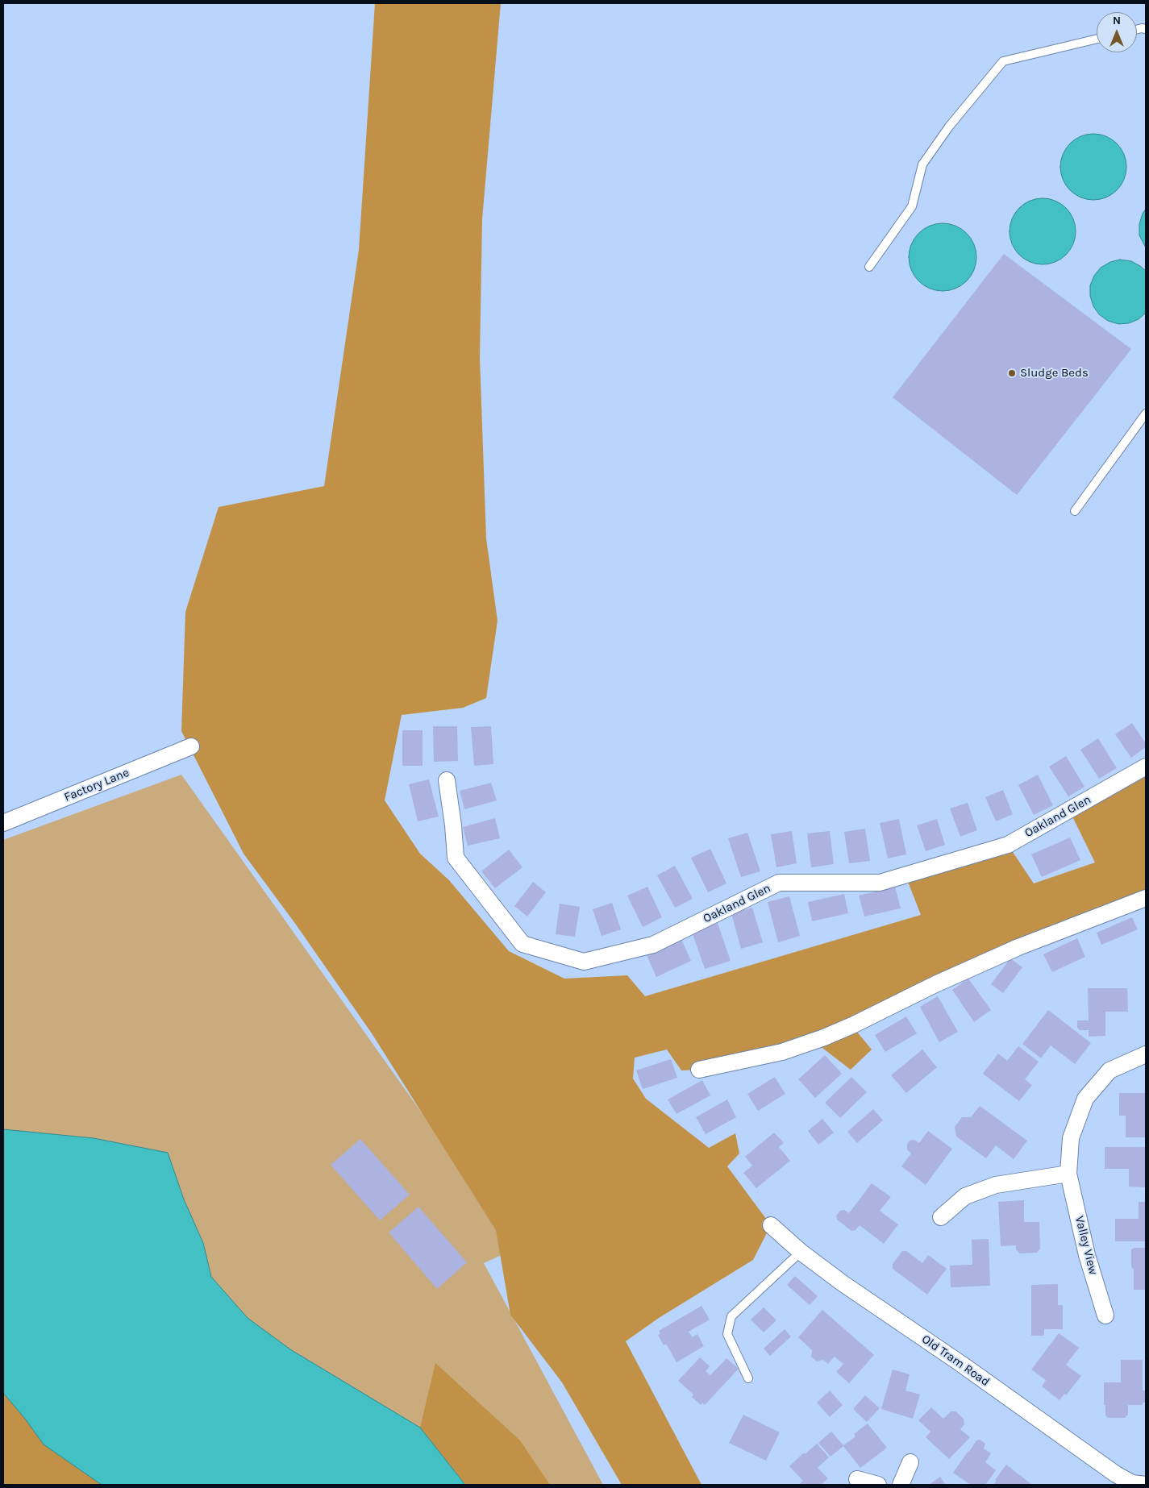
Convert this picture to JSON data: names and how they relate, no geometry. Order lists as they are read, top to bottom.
{
  "streets": {
    "street": [
      "Factory Lane",
      "Oakland Glen",
      "Valley View",
      "Old Tram Road"
    ]
  },
  "places": ["Sludge Beds"],
  "north": "top"
}
